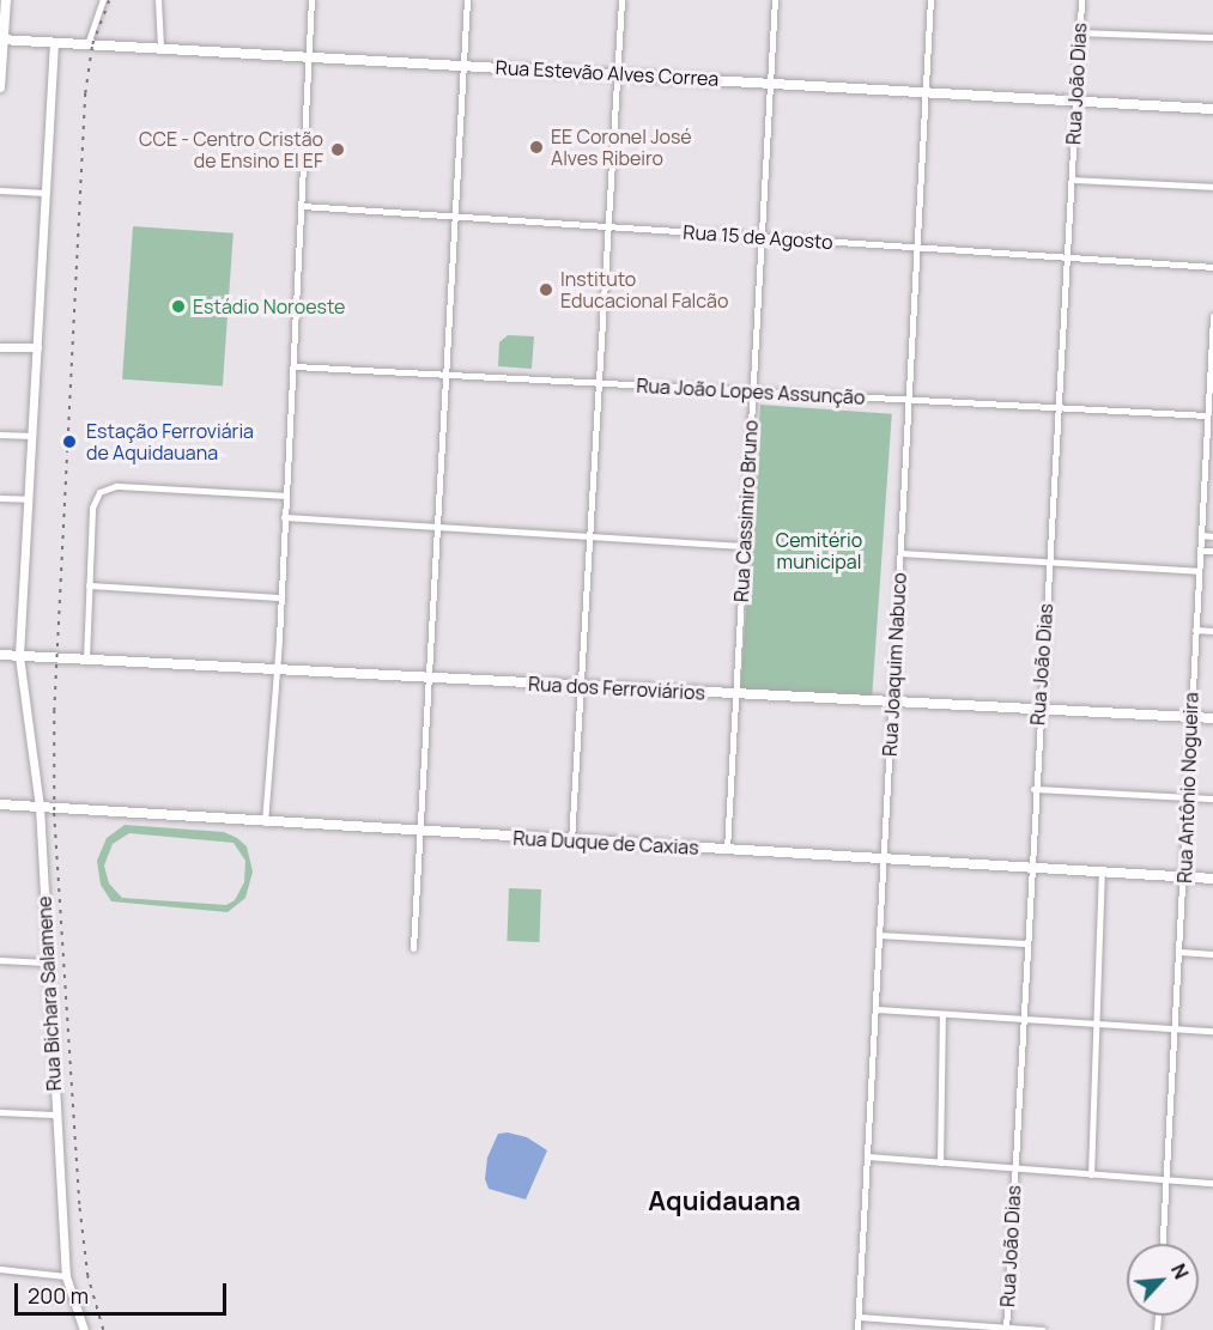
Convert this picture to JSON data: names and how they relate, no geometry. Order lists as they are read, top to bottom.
{
  "streets": {
    "main road": ["Rua Estevão Alves Correa", "Rua dos Ferroviários", "Rua Duque de Caxias"],
    "street": [
      "Rua João Dias",
      "Rua 15 de Agosto",
      "Rua João Lopes Assunção",
      "Rua Cassimiro Bruno",
      "Rua Joaquim Nabuco",
      "Rua Antônio Nogueira",
      "Rua Bichara Salamene"
    ]
  },
  "crossings": [
    ["Rua Estevão Alves Correa", "Rua João Dias"],
    ["Rua Estevão Alves Correa", "Rua Cassimiro Bruno"],
    ["Rua Estevão Alves Correa", "Rua Joaquim Nabuco"],
    ["Rua Estevão Alves Correa", "Rua Bichara Salamene"],
    ["Rua João Dias", "Rua 15 de Agosto"],
    ["Rua João Dias", "Rua João Lopes Assunção"],
    ["Rua João Dias", "Rua dos Ferroviários"],
    ["Rua João Dias", "Rua Duque de Caxias"],
    ["Rua 15 de Agosto", "Rua Cassimiro Bruno"],
    ["Rua 15 de Agosto", "Rua Joaquim Nabuco"],
    ["Rua João Lopes Assunção", "Rua Cassimiro Bruno"],
    ["Rua João Lopes Assunção", "Rua Joaquim Nabuco"],
    ["Rua João Lopes Assunção", "Rua Antônio Nogueira"],
    ["Rua Cassimiro Bruno", "Rua dos Ferroviários"],
    ["Rua Cassimiro Bruno", "Rua Duque de Caxias"],
    ["Rua Joaquim Nabuco", "Rua dos Ferroviários"],
    ["Rua Joaquim Nabuco", "Rua Duque de Caxias"],
    ["Rua dos Ferroviários", "Rua Antônio Nogueira"],
    ["Rua dos Ferroviários", "Rua Bichara Salamene"],
    ["Rua Antônio Nogueira", "Rua Duque de Caxias"],
    ["Rua Duque de Caxias", "Rua Bichara Salamene"]
  ],
  "districts": ["Aquidauana"],
  "parks": ["Cemitério municipal"],
  "places": [
    "EE Coronel José Alves Ribeiro",
    "CCE - Centro Cristão de Ensino EI EF",
    "Instituto Educacional Falcão",
    "Estádio Noroeste",
    "Estação Ferroviária de Aquidauana"
  ],
  "scale_bar": "200 m",
  "north": "top right"
}
